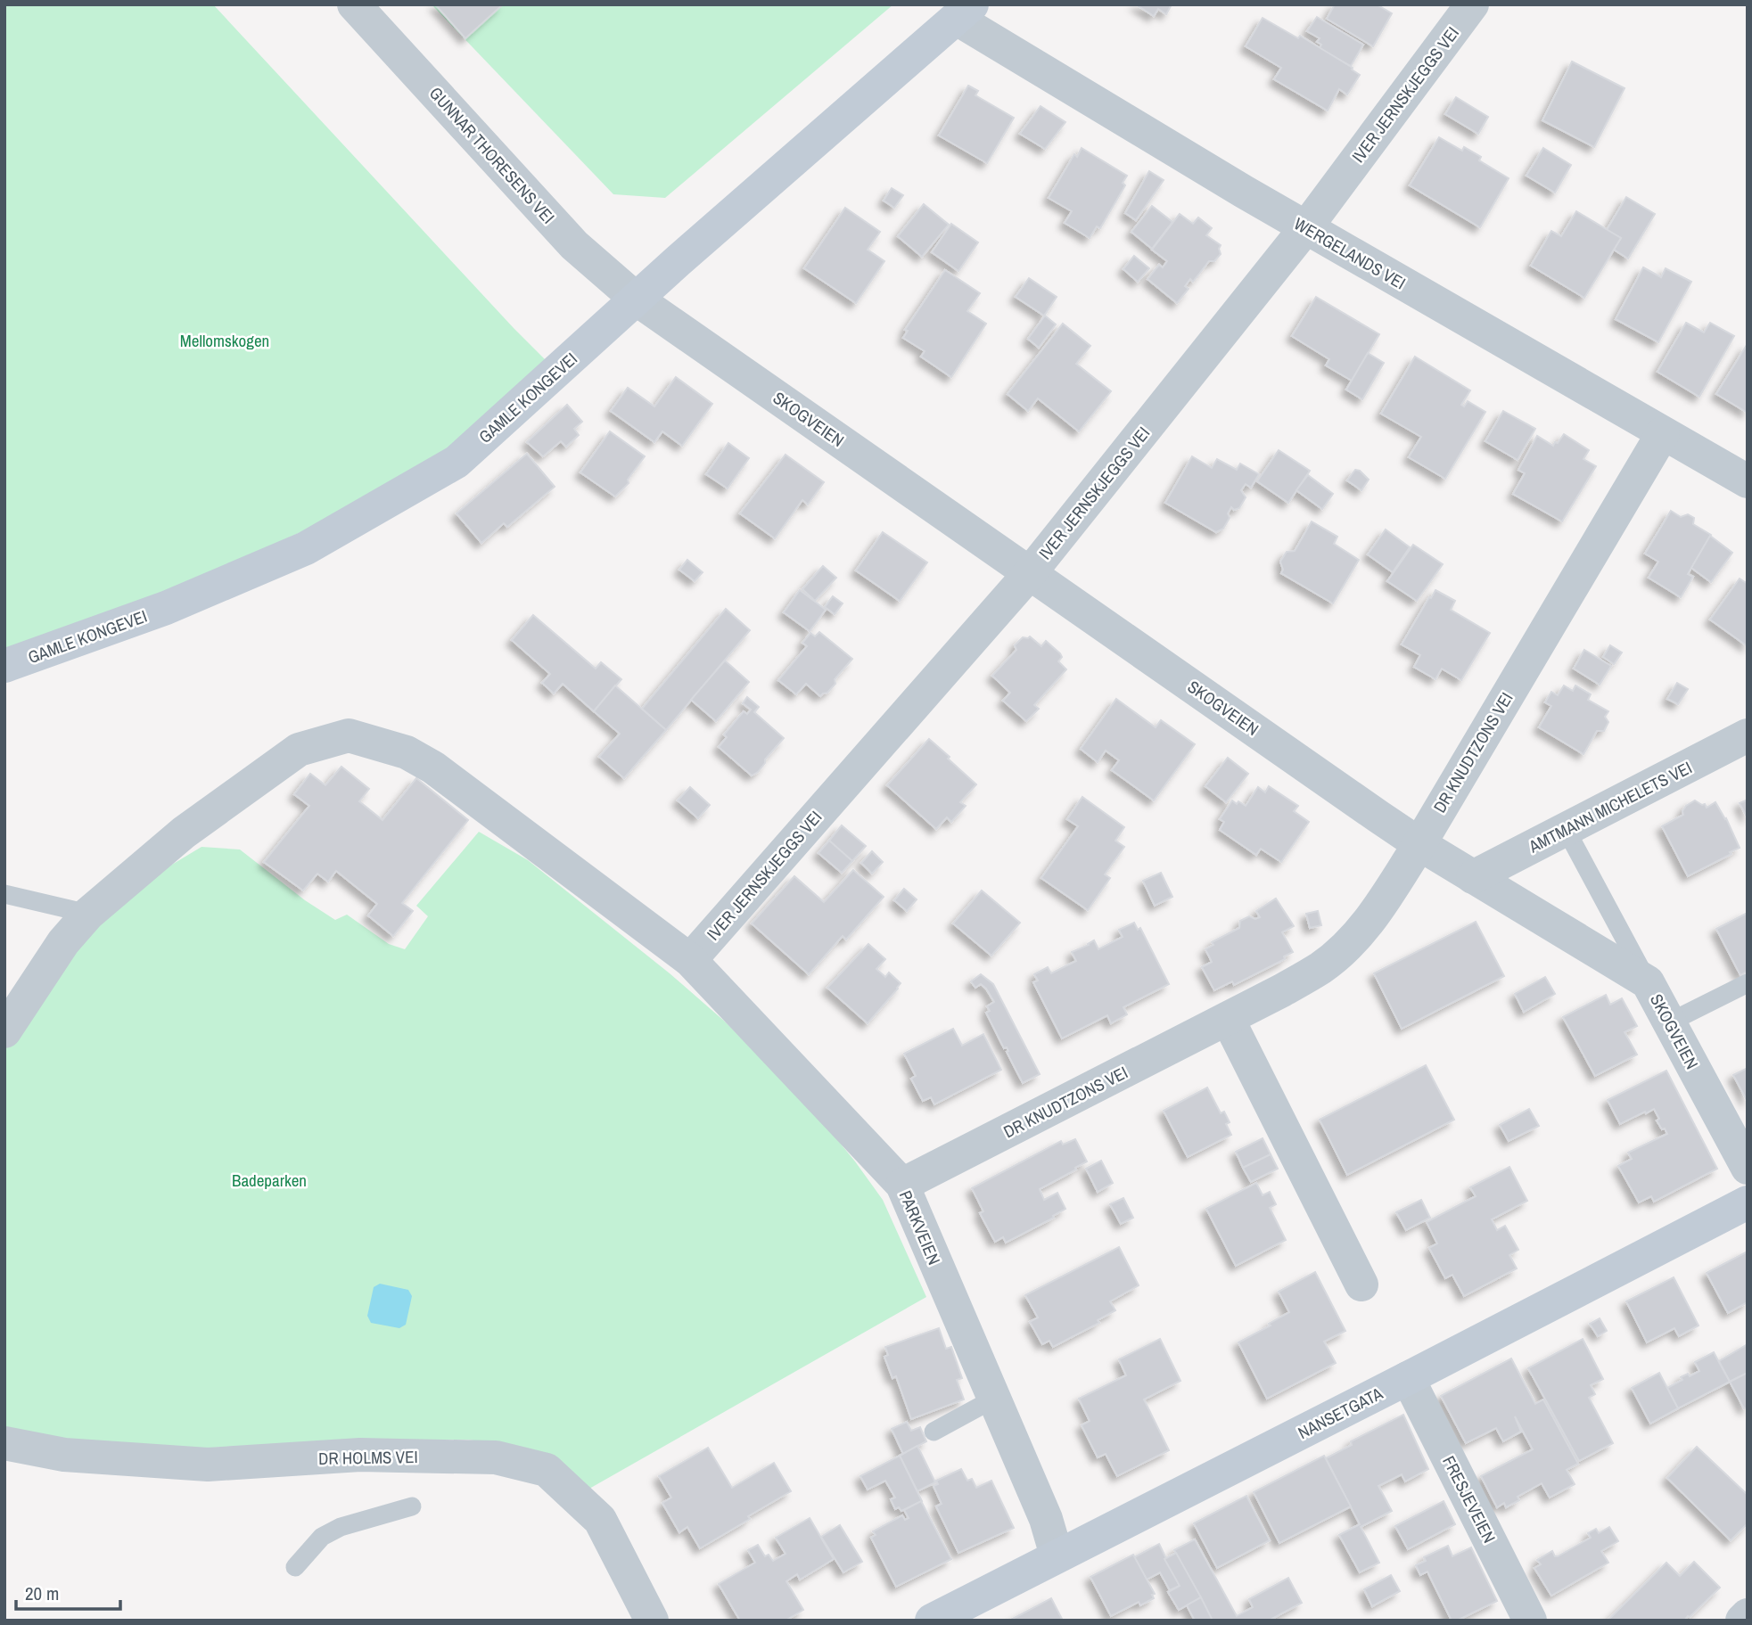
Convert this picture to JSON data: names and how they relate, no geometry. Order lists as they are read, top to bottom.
{
  "streets": {
    "street": [
      "IVER JERNSKJEGGS VEI",
      "GUNNAR THORESENS VEI",
      "WERGELANDS VEI",
      "GAMLE KONGEVEI",
      "SKOGVEIEN",
      "DR KNUDTZONS VEI",
      "AMTMANN MICHELETS VEI",
      "PARKVEIEN",
      "NANSETGATA",
      "DR HOLMS VEI",
      "FRESJEVEIEN"
    ]
  },
  "crossings": [
    ["IVER JERNSKJEGGS VEI", "WERGELANDS VEI"],
    ["IVER JERNSKJEGGS VEI", "SKOGVEIEN"],
    ["IVER JERNSKJEGGS VEI", "PARKVEIEN"],
    ["GUNNAR THORESENS VEI", "GAMLE KONGEVEI"],
    ["GUNNAR THORESENS VEI", "SKOGVEIEN"],
    ["WERGELANDS VEI", "GAMLE KONGEVEI"],
    ["WERGELANDS VEI", "DR KNUDTZONS VEI"],
    ["GAMLE KONGEVEI", "SKOGVEIEN"],
    ["SKOGVEIEN", "DR KNUDTZONS VEI"],
    ["SKOGVEIEN", "AMTMANN MICHELETS VEI"],
    ["DR KNUDTZONS VEI", "PARKVEIEN"],
    ["PARKVEIEN", "NANSETGATA"],
    ["NANSETGATA", "FRESJEVEIEN"]
  ],
  "parks": ["Mellomskogen", "Badeparken"],
  "scale_bar": "20 m"
}
